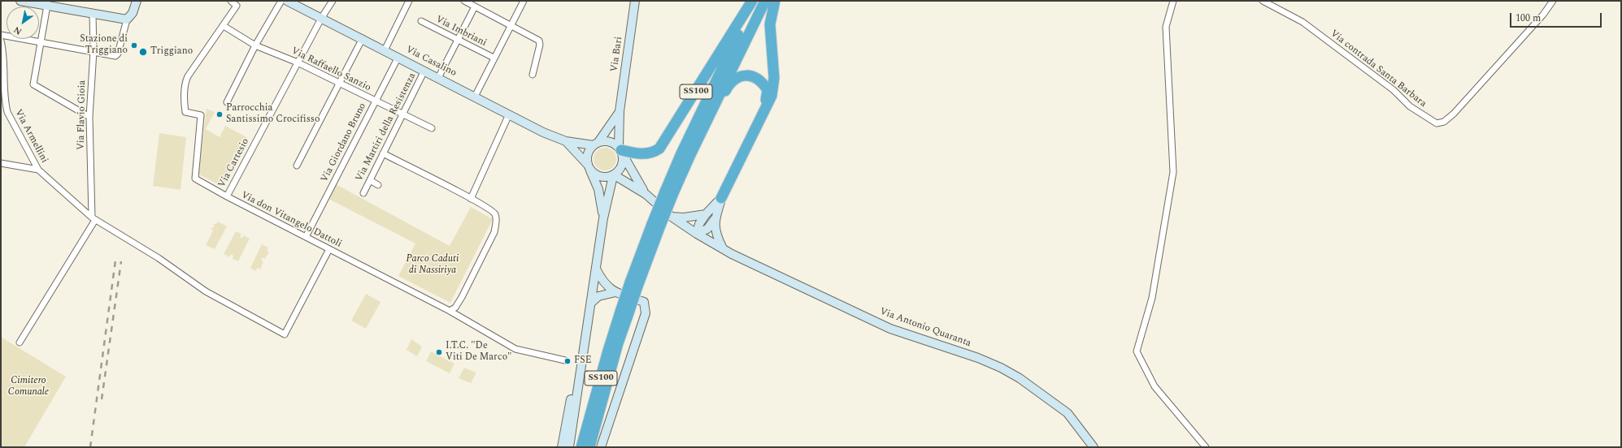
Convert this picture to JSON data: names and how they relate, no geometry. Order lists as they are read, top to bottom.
{
  "streets": {
    "highway": ["SS100"],
    "main road": ["Via Bari", "Via Casalino", "Via Antonio Quaranta"],
    "street": [
      "Via Imbriani",
      "Via contrada Santa Barbara",
      "Via Raffaello Sanzio",
      "Via Flavio Gioia",
      "Via Martiri della Resistenza",
      "Via Armellini",
      "Via Giordano Bruno",
      "Via Cartesio",
      "Via don Vitangelo Dattoli"
    ]
  },
  "crossings": [
    ["Via Bari", "Via Casalino"],
    ["Via Bari", "SS100"],
    ["Via Casalino", "SS100"],
    ["Via Casalino", "Via Martiri della Resistenza"],
    ["Via Casalino", "Via Giordano Bruno"],
    ["Via Casalino", "Via Cartesio"],
    ["Via Raffaello Sanzio", "Via Martiri della Resistenza"],
    ["Via Raffaello Sanzio", "Via Giordano Bruno"],
    ["Via Raffaello Sanzio", "Via Cartesio"],
    ["Via Raffaello Sanzio", "Via don Vitangelo Dattoli"],
    ["Via Flavio Gioia", "Via Armellini"],
    ["Via Armellini", "Via don Vitangelo Dattoli"],
    ["Via Giordano Bruno", "Via don Vitangelo Dattoli"],
    ["Via Cartesio", "Via don Vitangelo Dattoli"]
  ],
  "parks": ["Parco Caduti di Nassiriya", "Cimitero Comunale"],
  "places": [
    "Stazione di Triggiano",
    "Triggiano",
    "Parrocchia Santissimo Crocifisso",
    "I.T.C. \"De Viti De Marco\"",
    "FSE"
  ],
  "scale_bar": "100 m",
  "north": "bottom left"
}
